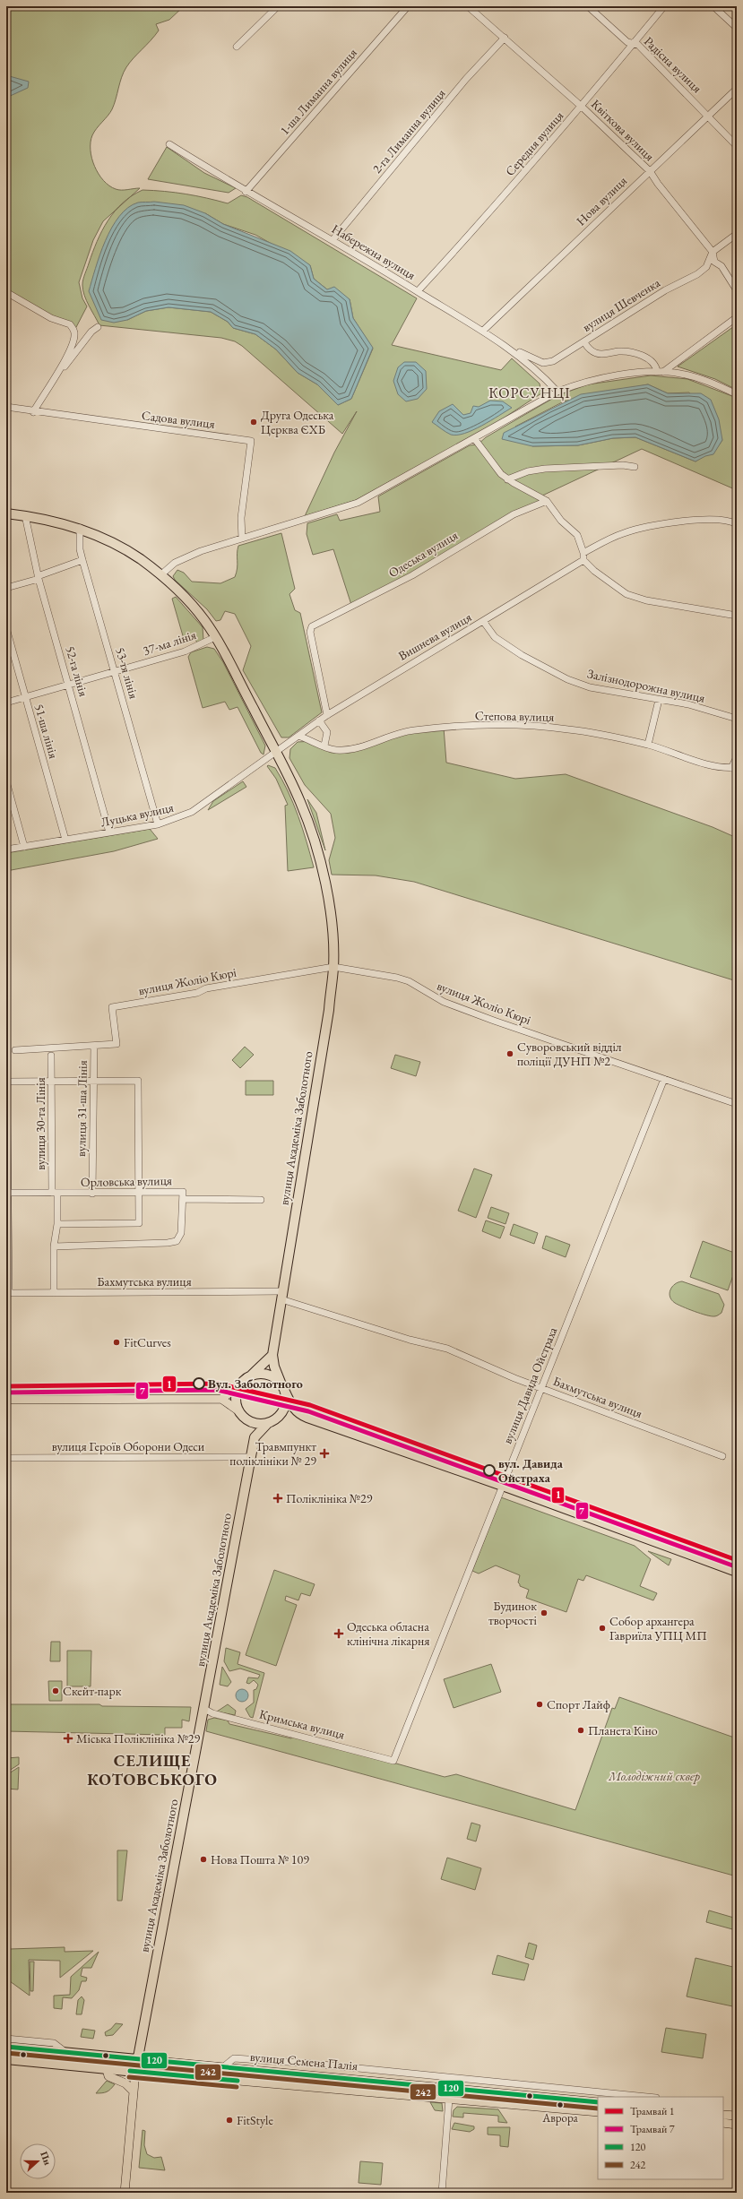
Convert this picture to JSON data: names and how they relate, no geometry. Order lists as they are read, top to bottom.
{
  "streets": {
    "highway": ["вулиця Академіка Заболотного", "вулиця Семена Палія"],
    "street": [
      "Радісна вулиця",
      "1-ша Лиманна вулиця",
      "Квіткова вулиця",
      "2-га Лиманна вулиця",
      "Середня вулиця",
      "Нова вулиця",
      "Набережна вулиця",
      "вулиця Шевченка",
      "Садова вулиця",
      "Одеська вулиця",
      "Вишнева вулиця",
      "37-ма лінія",
      "52-га лінія",
      "53-тя лінія",
      "Залізнодорожна вулиця",
      "Степова вулиця",
      "51-ша лінія",
      "Луцька вулиця",
      "вулиця Жоліо Кюрі",
      "вулиця 31-ша Лінія",
      "вулиця 30-та Лінія",
      "Орловська вулиця",
      "Бахмутська вулиця",
      "вулиця Давида Ойстраха",
      "вулиця Героїв Оборони Одеси",
      "Кримська вулиця"
    ]
  },
  "crossings": [
    ["Радісна вулиця", "Середня вулиця"],
    ["Радісна вулиця", "Нова вулиця"],
    ["1-ша Лиманна вулиця", "Набережна вулиця"],
    ["Квіткова вулиця", "2-га Лиманна вулиця"],
    ["Квіткова вулиця", "Середня вулиця"],
    ["Квіткова вулиця", "Нова вулиця"],
    ["Квіткова вулиця", "вулиця Шевченка"],
    ["2-га Лиманна вулиця", "Набережна вулиця"],
    ["Середня вулиця", "Набережна вулиця"],
    ["Нова вулиця", "Набережна вулиця"],
    ["Набережна вулиця", "вулиця Шевченка"],
    ["Одеська вулиця", "Вишнева вулиця"],
    ["Вишнева вулиця", "Залізнодорожна вулиця"],
    ["Вишнева вулиця", "Степова вулиця"],
    ["Вишнева вулиця", "Луцька вулиця"],
    ["37-ма лінія", "52-га лінія"],
    ["37-ма лінія", "53-тя лінія"],
    ["37-ма лінія", "51-ша лінія"],
    ["37-ма лінія", "вулиця Академіка Заболотного"],
    ["52-га лінія", "Луцька вулиця"],
    ["52-га лінія", "вулиця Академіка Заболотного"],
    ["53-тя лінія", "Луцька вулиця"],
    ["53-тя лінія", "вулиця Академіка Заболотного"],
    ["Степова вулиця", "Луцька вулиця"],
    ["51-ша лінія", "Луцька вулиця"],
    ["Луцька вулиця", "вулиця Академіка Заболотного"],
    ["вулиця Жоліо Кюрі", "вулиця 31-ша Лінія"],
    ["вулиця Жоліо Кюрі", "вулиця Академіка Заболотного"],
    ["вулиця Жоліо Кюрі", "вулиця Давида Ойстраха"],
    ["вулиця 31-ша Лінія", "Орловська вулиця"],
    ["вулиця 30-та Лінія", "Орловська вулиця"],
    ["вулиця 30-та Лінія", "Бахмутська вулиця"],
    ["вулиця Академіка Заболотного", "Бахмутська вулиця"],
    ["вулиця Академіка Заболотного", "вулиця Героїв Оборони Одеси"],
    ["вулиця Академіка Заболотного", "Кримська вулиця"],
    ["вулиця Академіка Заболотного", "вулиця Семена Палія"],
    ["Бахмутська вулиця", "вулиця Давида Ойстраха"],
    ["вулиця Давида Ойстраха", "Кримська вулиця"]
  ],
  "districts": ["КОРСУНЦІ", "СЕЛИЩЕ КОТОВСЬКОГО"],
  "parks": ["Молодіжний сквер"],
  "places": {
    "other": [
      "Друга Одеська Церква ЄХБ",
      "Суворовський відділ поліції ДУНП №2",
      "FitCurves",
      "Вул. Заболотного",
      "вул. Давида Ойстраха",
      "Будинок творчості",
      "Собор архангера Гавриїла УПЦ МП",
      "Скейт-парк",
      "Спорт Лайф",
      "Планета Кіно",
      "Нова Пошта № 109",
      "Аврора",
      "FitStyle"
    ],
    "health": [
      "Травмпункт поліклініки № 29",
      "Поліклініка №29",
      "Одеська обласна клінічна лікарня",
      "Міська Поліклініка №29"
    ]
  },
  "lines": [
    "tram line 1",
    "tram line 7",
    "transit line 120",
    "transit line 242"
  ],
  "legend": [
    "Трамвай 1",
    "Трамвай 7",
    "120",
    "242"
  ],
  "north": "right"
}
